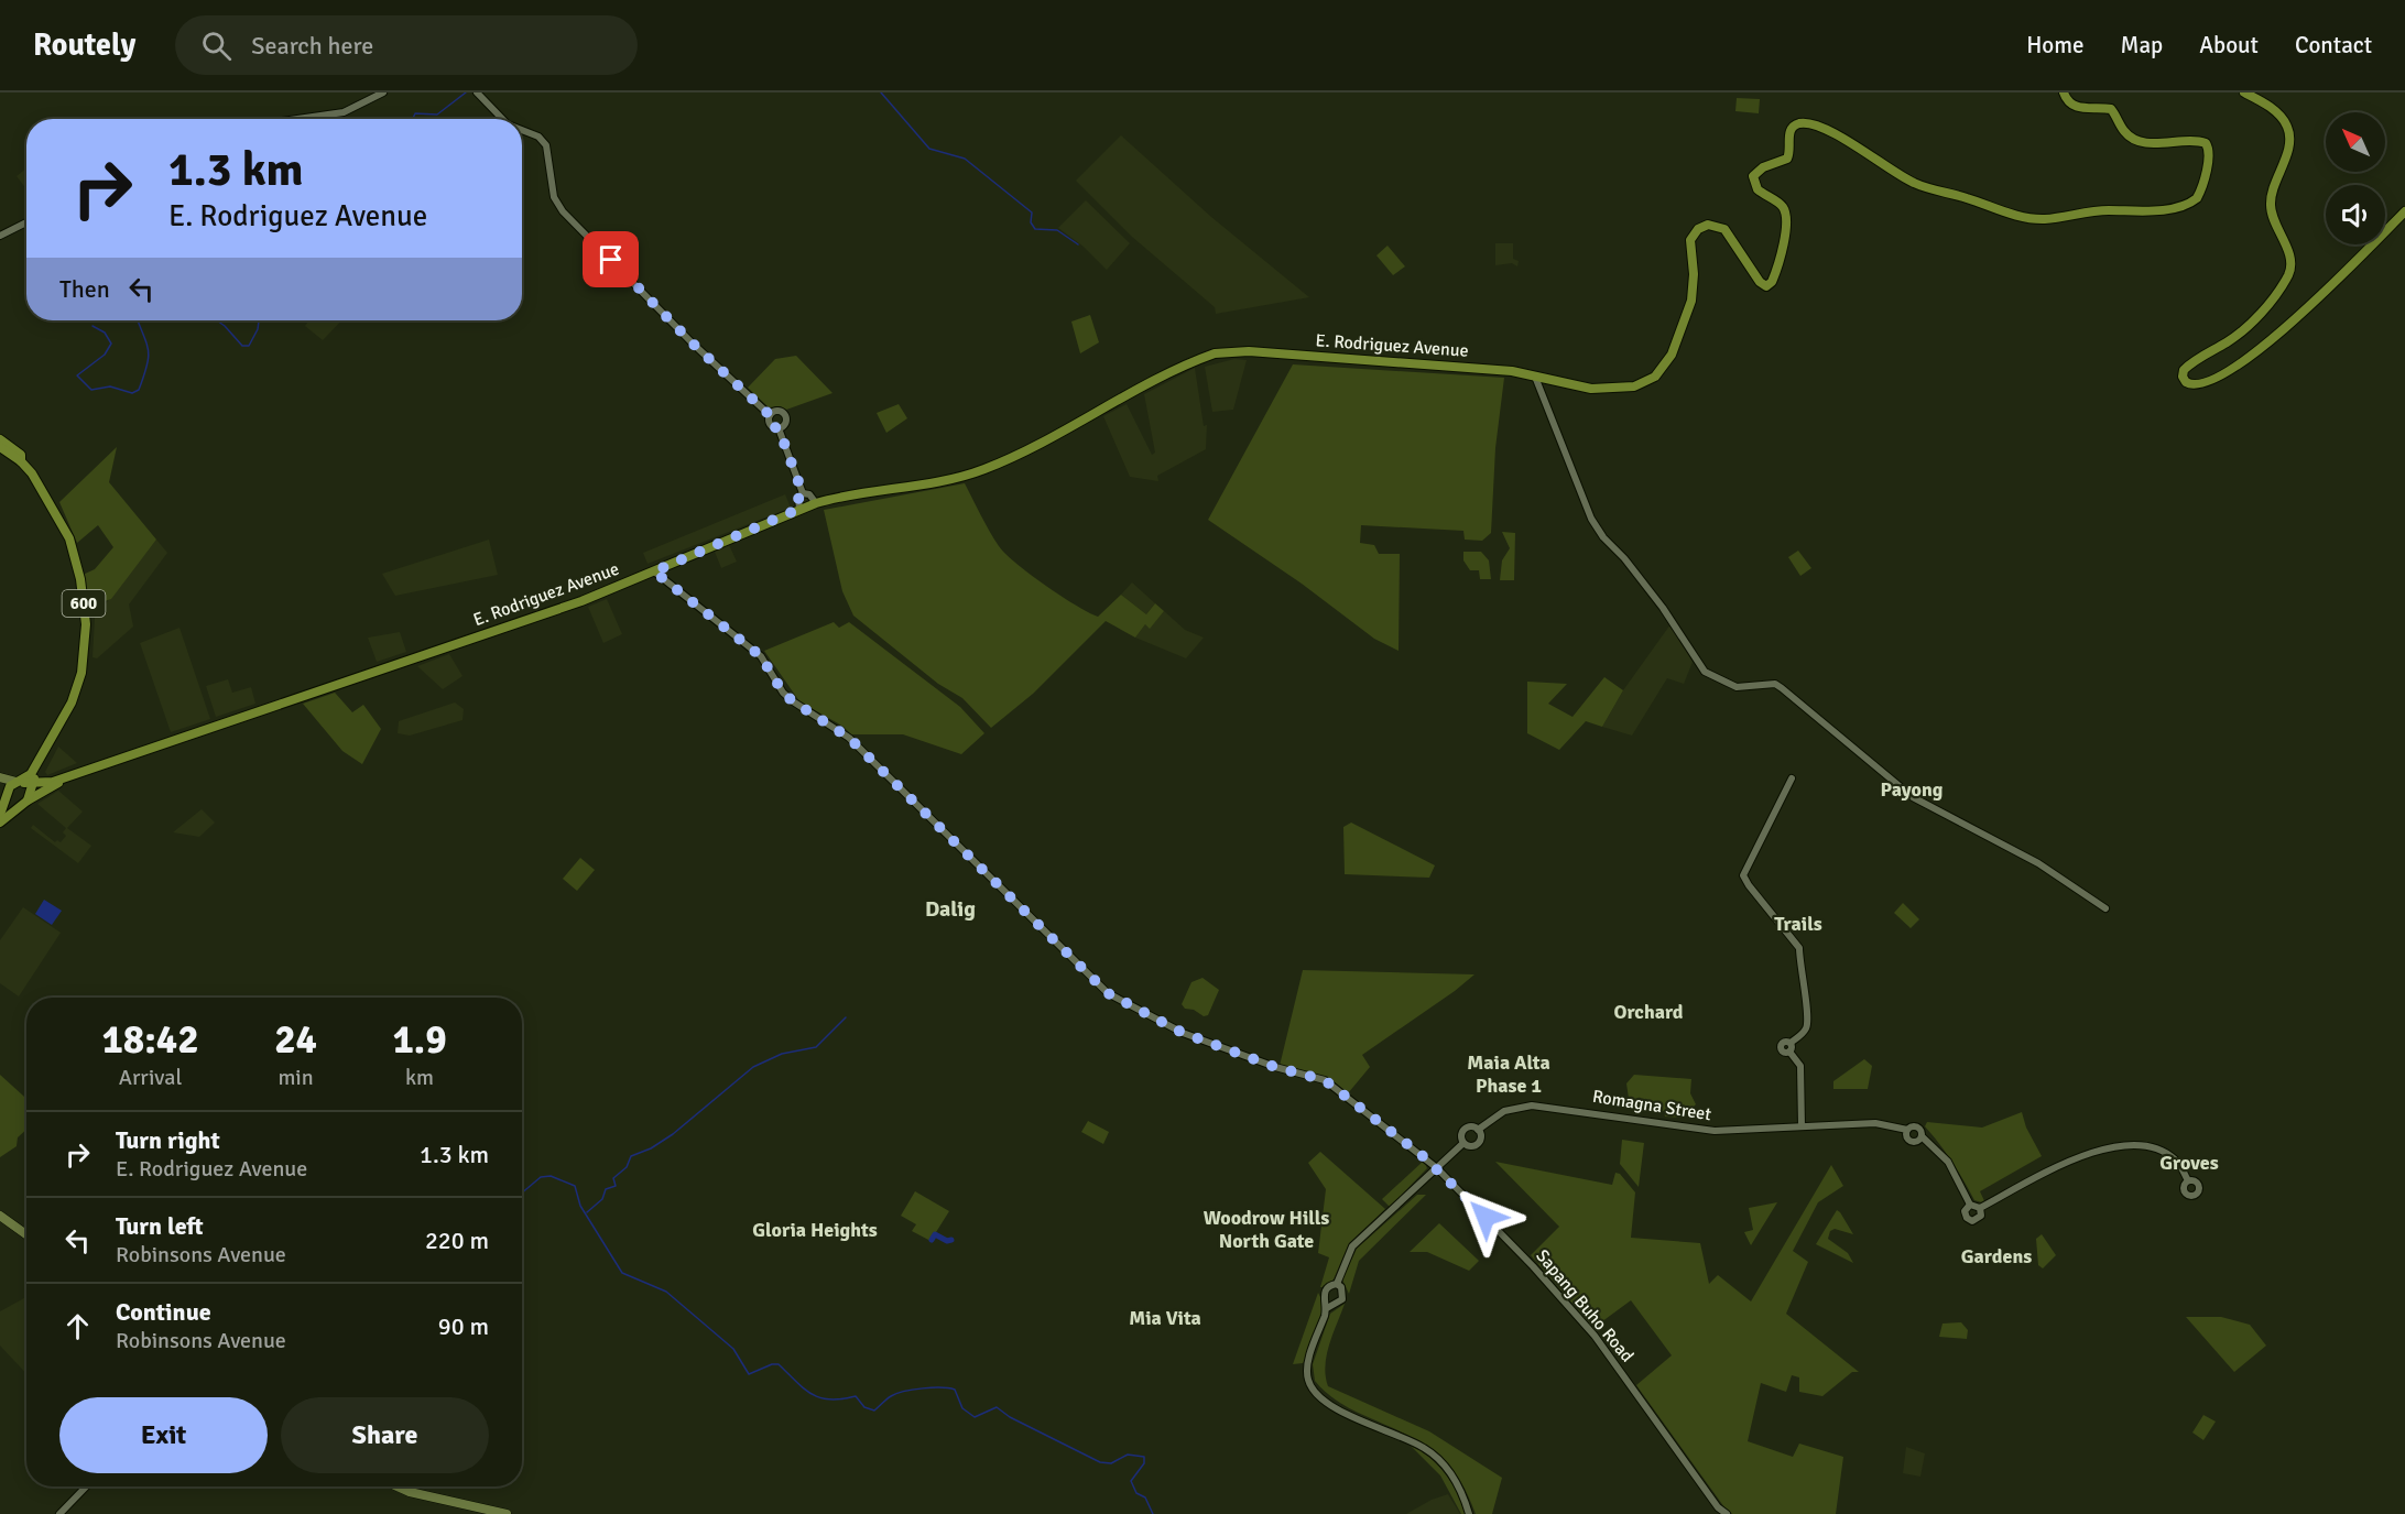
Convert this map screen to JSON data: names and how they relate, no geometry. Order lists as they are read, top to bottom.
{
  "streets": {
    "main road": ["E. Rodriguez Avenue", "600"],
    "street": ["Romagna Street", "Sapang Buho Road"]
  },
  "crossings": [
    ["E. Rodriguez Avenue", "600"],
    ["E. Rodriguez Avenue", "Sapang Buho Road"]
  ],
  "districts": [
    "Payong",
    "Dalig",
    "Trails",
    "Orchard",
    "Maia Alta Phase 1",
    "Groves",
    "Woodrow Hills North Gate",
    "Gloria Heights",
    "Gardens",
    "Mia Vita"
  ],
  "north": "top left",
  "page": {
    "header": "Routely",
    "search": "Search here",
    "nav": [
      "Home",
      "Map",
      "About",
      "Contact"
    ],
    "turn": ["1.3 km", "E. Rodriguez Avenue"],
    "then": "Then",
    "eta": [
      "18:42",
      "Arrival",
      "24",
      "min",
      "1.9",
      "km"
    ],
    "list": [
      {
        "name": "Turn right",
        "note": "E. Rodriguez Avenue",
        "value": "1.3 km"
      },
      {
        "name": "Turn left",
        "note": "Robinsons Avenue",
        "value": "220 m"
      },
      {
        "name": "Continue",
        "note": "Robinsons Avenue",
        "value": "90 m"
      }
    ],
    "buttons": ["Exit", "Share"]
  }
}
